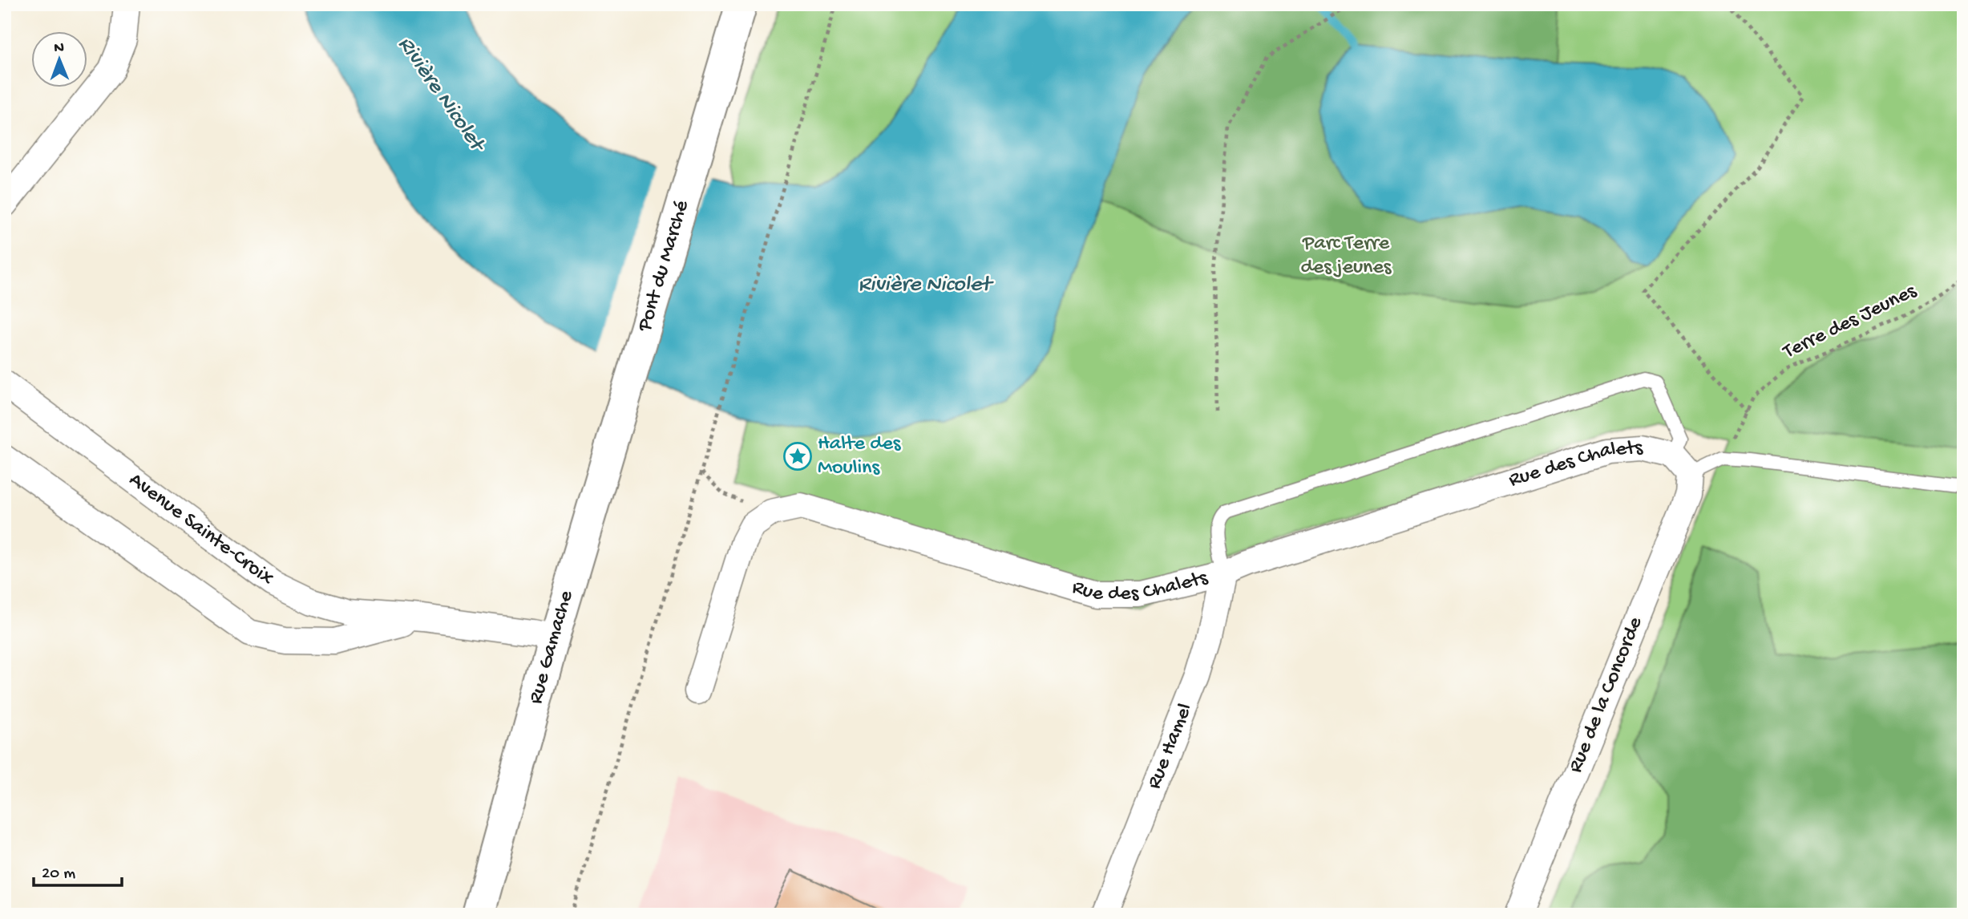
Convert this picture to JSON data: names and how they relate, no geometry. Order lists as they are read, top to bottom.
{
  "streets": {
    "street": [
      "Pont du Marché",
      "Rue des Chalets",
      "Avenue Sainte-Croix",
      "Rue Gamache",
      "Rue de la Concorde",
      "Rue Hamel"
    ],
    "path": ["Terre des Jeunes"]
  },
  "crossings": [
    ["Pont du Marché", "Rue Gamache"],
    ["Rue des Chalets", "Rue de la Concorde"],
    ["Rue des Chalets", "Rue Hamel"],
    ["Avenue Sainte-Croix", "Rue Gamache"]
  ],
  "water": ["Rivière Nicolet"],
  "parks": ["Parc Terre des jeunes"],
  "places": {
    "place": ["Halte des Moulins"]
  },
  "scale_bar": "20 m",
  "north": "top"
}
